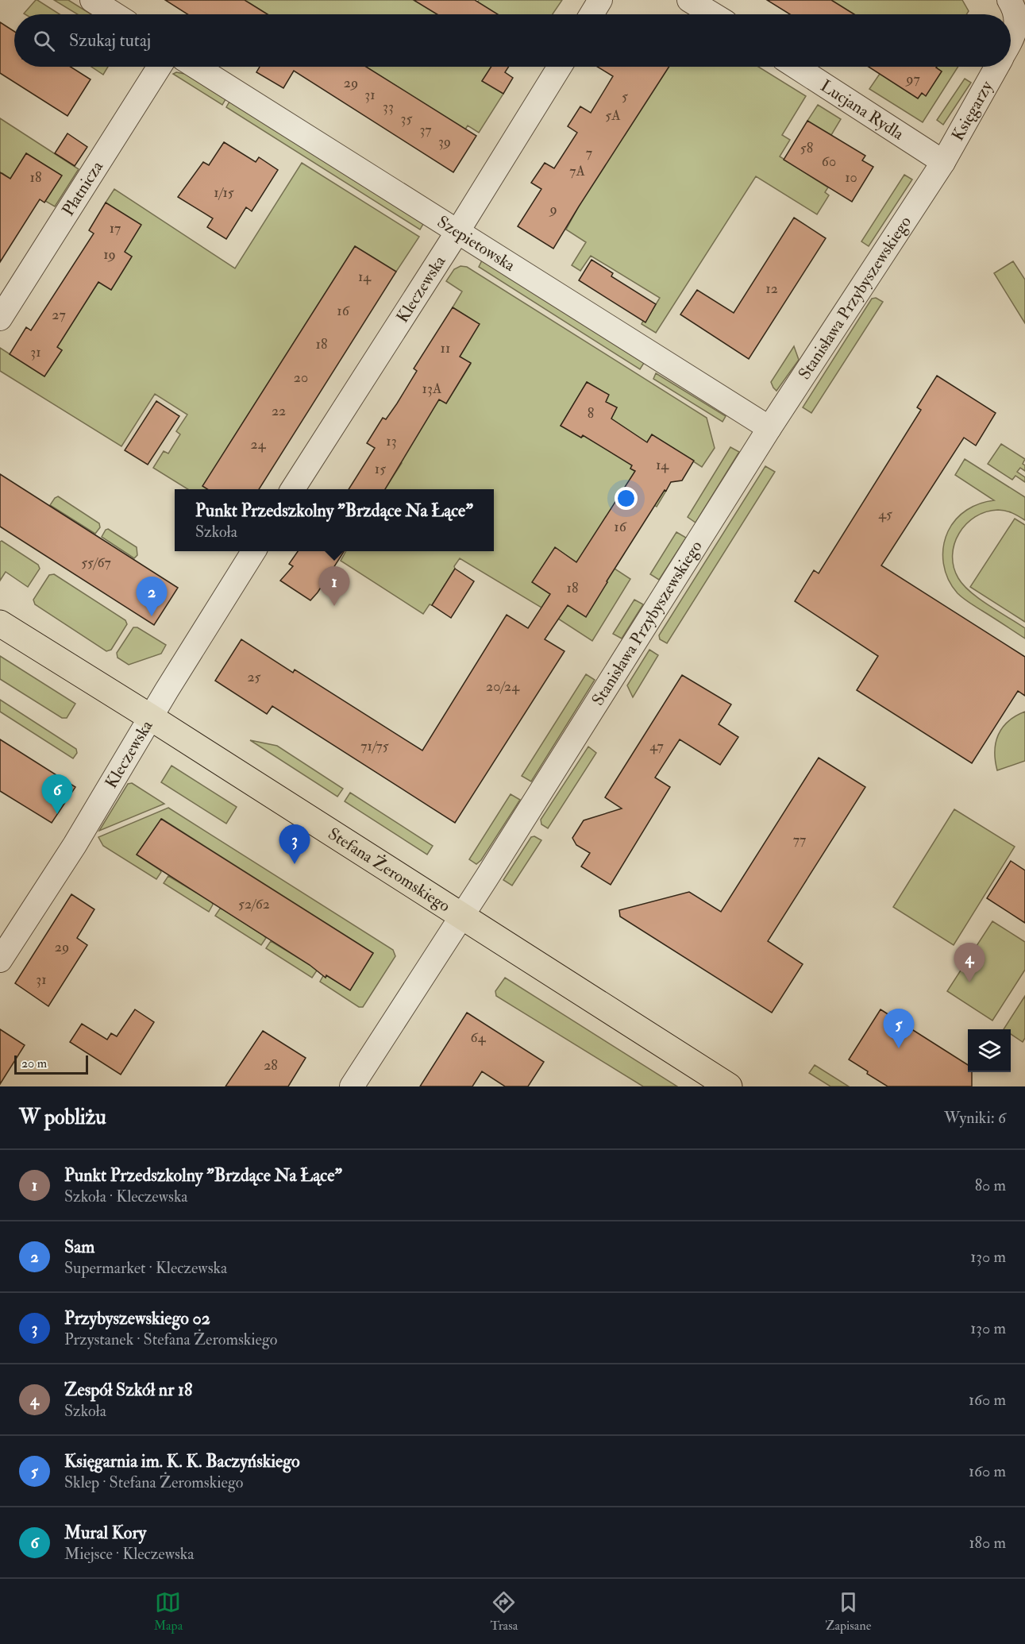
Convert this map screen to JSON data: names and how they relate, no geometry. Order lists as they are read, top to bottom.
{
  "streets": {
    "main road": ["Stefana Żeromskiego"],
    "street": [
      "Lucjana Rydla",
      "Księgarzy",
      "Płatnicza",
      "Szepietowska",
      "Kleczewska",
      "Stanisława Przybyszewskiego"
    ]
  },
  "crossings": [
    ["Lucjana Rydla", "Księgarzy"],
    ["Lucjana Rydla", "Stanisława Przybyszewskiego"],
    ["Księgarzy", "Stanisława Przybyszewskiego"],
    ["Szepietowska", "Kleczewska"],
    ["Szepietowska", "Stanisława Przybyszewskiego"],
    ["Kleczewska", "Stefana Żeromskiego"],
    ["Stanisława Przybyszewskiego", "Stefana Żeromskiego"]
  ],
  "house_numbers": [
    "97",
    "29",
    "31",
    "5",
    "33",
    "5A",
    "35",
    "37",
    "39",
    "58",
    "7",
    "60",
    "7A",
    "18",
    "10",
    "1/15",
    "9",
    "17",
    "19",
    "14",
    "12",
    "16",
    "27",
    "18",
    "11",
    "31",
    "20",
    "13A",
    "22",
    "8",
    "13",
    "24",
    "14",
    "15",
    "45",
    "16",
    "55/67",
    "18",
    "25",
    "20/24",
    "71/75",
    "47",
    "77",
    "52/62",
    "29",
    "31",
    "64",
    "28"
  ],
  "scale_bar": "20 m",
  "page": {
    "search": "Szukaj tutaj",
    "popup": ["Punkt Przedszkolny \"Brzdące Na Łące\"", "Szkoła"],
    "pins": [
      "1",
      "2",
      "6",
      "3",
      "4",
      "5"
    ],
    "scale": "20 m",
    "heading": ["W pobliżu", "Wyniki: 6"],
    "list": [
      {
        "mark": "1",
        "name": "Punkt Przedszkolny \"Brzdące Na Łące\"",
        "note": "Szkoła · Kleczewska",
        "value": "80 m"
      },
      {
        "mark": "2",
        "name": "Sam",
        "note": "Supermarket · Kleczewska",
        "value": "130 m"
      },
      {
        "mark": "3",
        "name": "Przybyszewskiego 02",
        "note": "Przystanek · Stefana Żeromskiego",
        "value": "130 m"
      },
      {
        "mark": "4",
        "name": "Zespół Szkół nr 18",
        "note": "Szkoła",
        "value": "160 m"
      },
      {
        "mark": "5",
        "name": "Księgarnia im. K. K. Baczyńskiego",
        "note": "Sklep · Stefana Żeromskiego",
        "value": "160 m"
      },
      {
        "mark": "6",
        "name": "Mural Kory",
        "note": "Miejsce · Kleczewska",
        "value": "180 m"
      }
    ],
    "nav": ["Mapa", "Trasa", "Zapisane"]
  }
}
